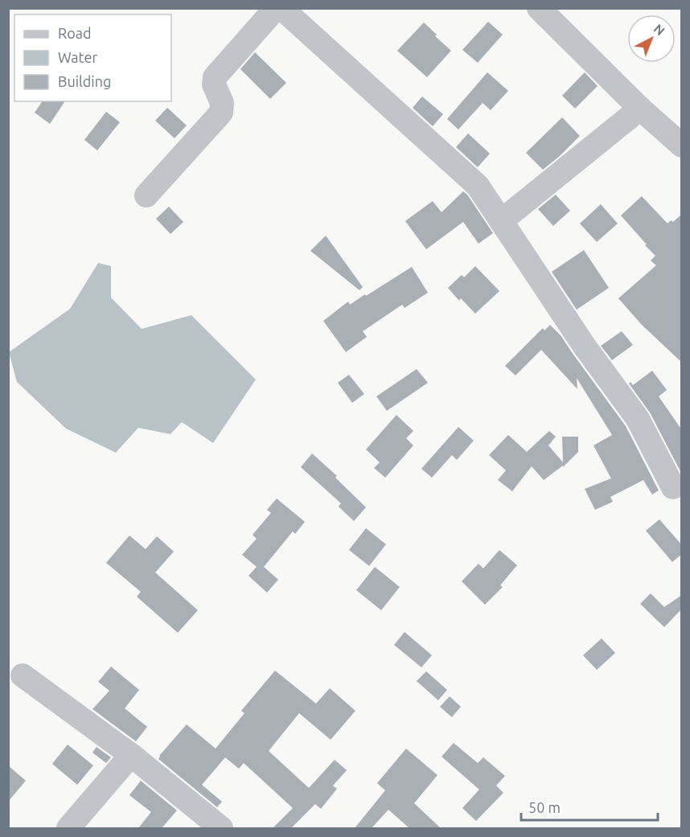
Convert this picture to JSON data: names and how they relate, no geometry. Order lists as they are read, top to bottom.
{
  "legend": ["Road", "Water", "Building"],
  "scale_bar": "50 m",
  "north": "top right"
}
